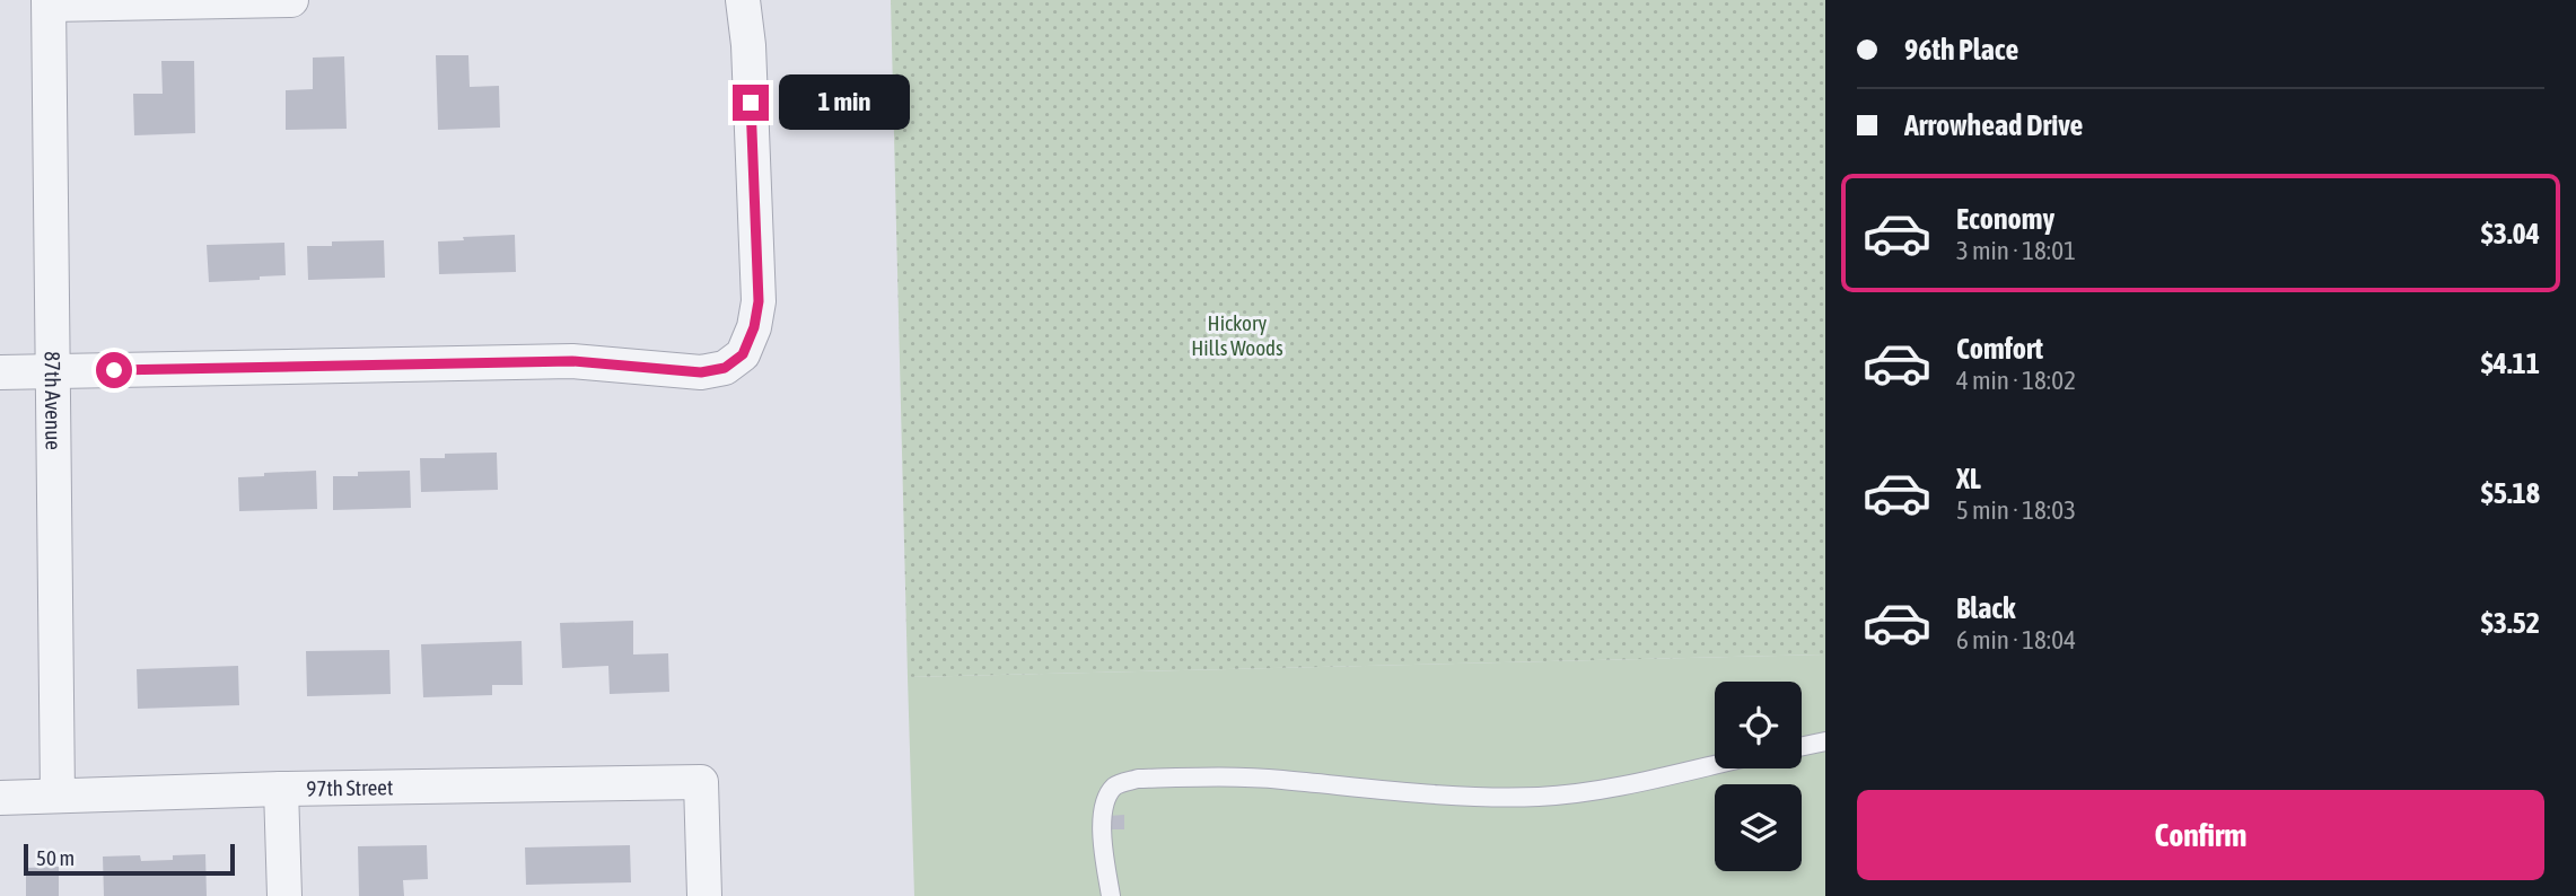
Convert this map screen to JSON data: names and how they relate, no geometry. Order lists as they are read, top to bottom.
{
  "streets": {
    "street": ["87th Avenue", "97th Street"]
  },
  "crossings": [
    ["87th Avenue", "97th Street"]
  ],
  "parks": ["Hickory Hills Woods"],
  "scale_bar": "50 m",
  "page": {
    "banner": ["96th Place", "Arrowhead Drive"],
    "bubble": "1 min",
    "list": [
      {
        "name": "Economy",
        "note": "3 min · 18:01",
        "value": "$3.04"
      },
      {
        "name": "Comfort",
        "note": "4 min · 18:02",
        "value": "$4.11"
      },
      {
        "name": "XL",
        "note": "5 min · 18:03",
        "value": "$5.18"
      },
      {
        "name": "Black",
        "note": "6 min · 18:04",
        "value": "$3.52"
      }
    ],
    "buttons": "Confirm",
    "scale": "50 m"
  }
}
